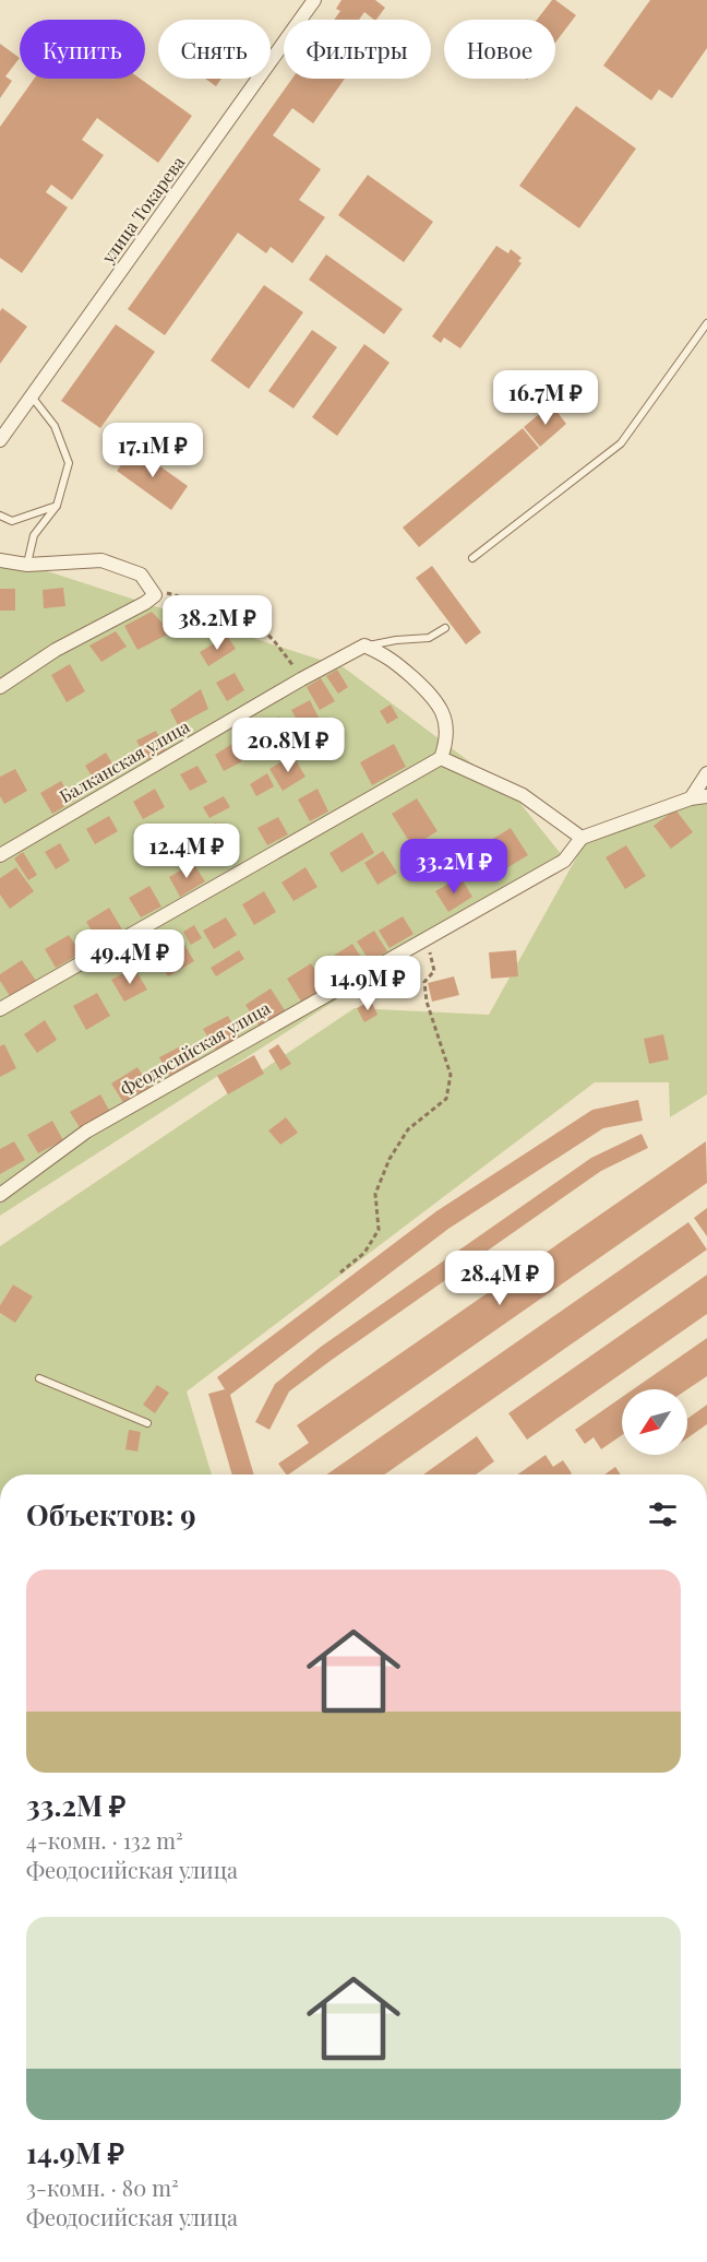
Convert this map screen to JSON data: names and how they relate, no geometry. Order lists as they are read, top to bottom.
{
  "streets": {
    "street": ["улица Токарева", "Балканская улица", "Феодосийская улица"]
  },
  "north": "bottom left",
  "page": {
    "chip": [
      "Купить",
      "Снять",
      "Фильтры",
      "Новое"
    ],
    "price": [
      "16.7M ₽",
      "17.1M ₽",
      "38.2M ₽",
      "20.8M ₽",
      "12.4M ₽",
      "33.2M ₽",
      "49.4M ₽",
      "14.9M ₽",
      "28.4M ₽"
    ],
    "heading": "Объектов: 9",
    "list": [
      {
        "name": "33.2M ₽",
        "note": "4-комн. · 132 m² · Феодосийская улица"
      },
      {
        "name": "14.9M ₽",
        "note": "3-комн. · 80 m² · Феодосийская улица"
      }
    ]
  }
}
